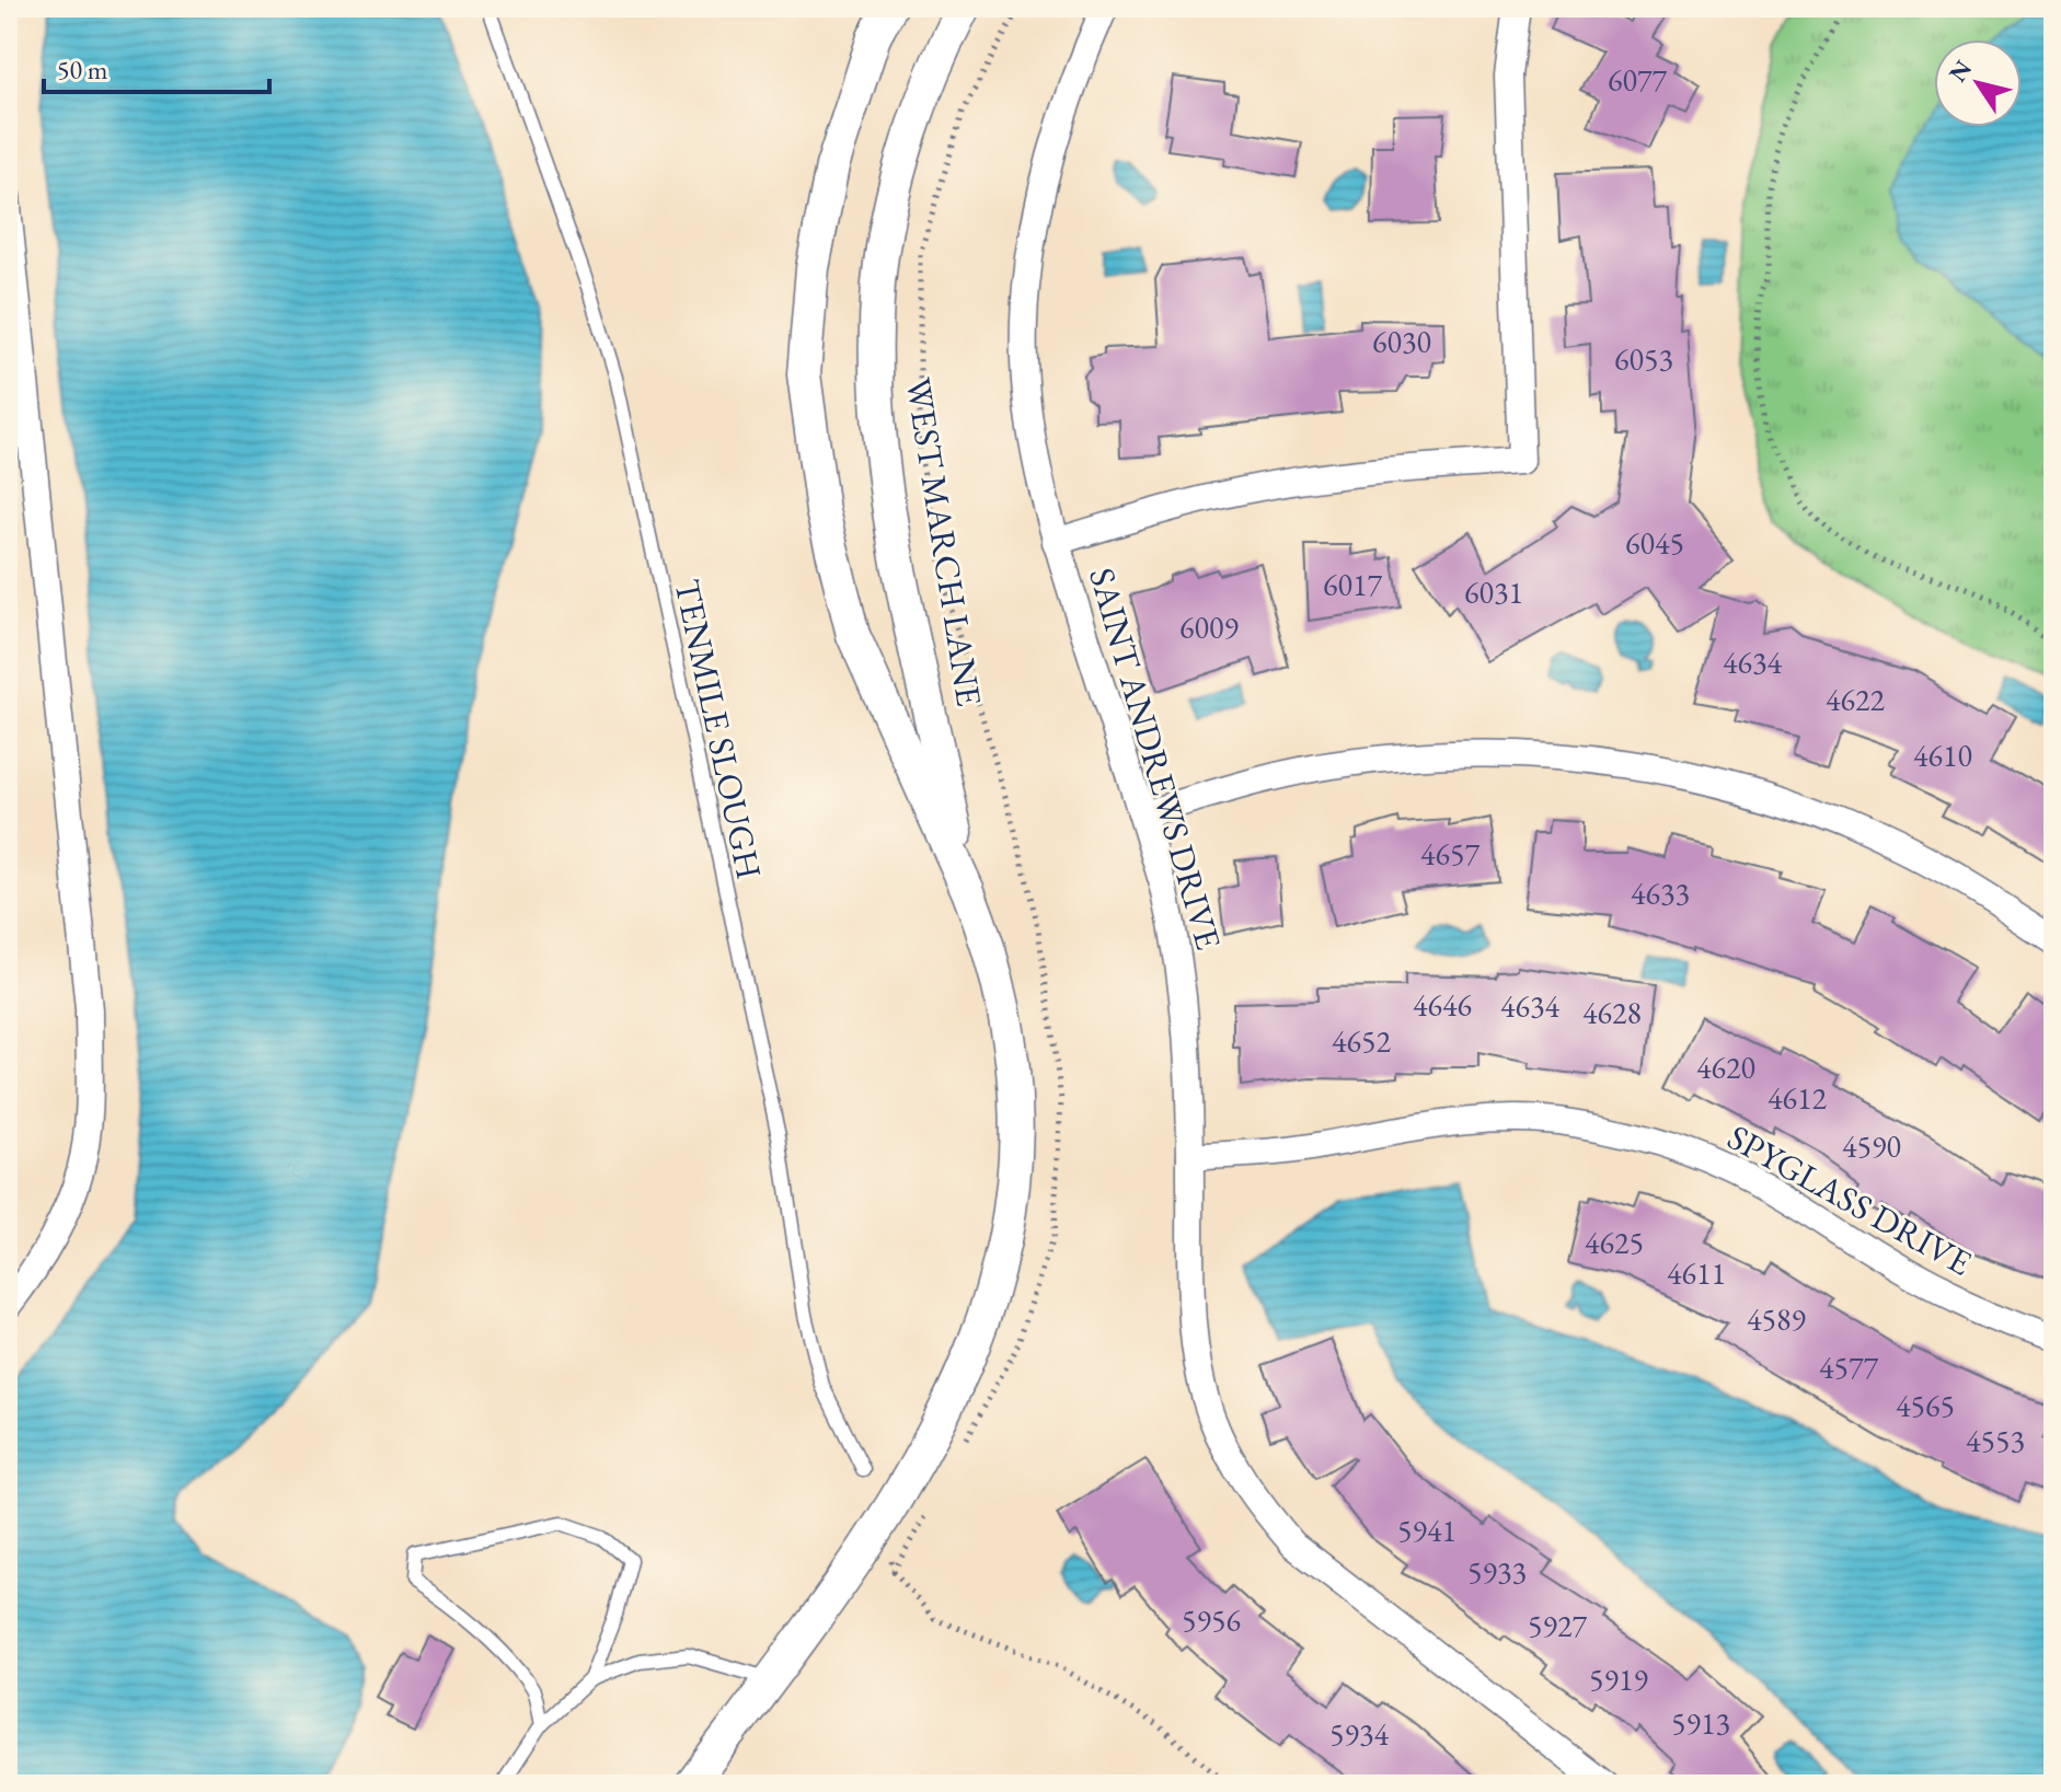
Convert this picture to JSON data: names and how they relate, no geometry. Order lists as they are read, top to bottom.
{
  "streets": {
    "street": ["WEST MARCH LANE", "SAINT ANDREWS DRIVE", "SPYGLASS DRIVE"],
    "lane": ["TENMILE SLOUGH"]
  },
  "crossings": [
    ["SAINT ANDREWS DRIVE", "SPYGLASS DRIVE"]
  ],
  "house_numbers": [
    "6077",
    "6030",
    "6053",
    "6045",
    "6017",
    "6031",
    "6009",
    "4634",
    "4622",
    "4610",
    "4657",
    "4633",
    "4646",
    "4634",
    "4628",
    "4652",
    "4620",
    "4612",
    "4590",
    "4625",
    "4611",
    "4589",
    "4577",
    "4565",
    "4553",
    "5941",
    "5933",
    "5956",
    "5927",
    "5919",
    "5913",
    "5934"
  ],
  "scale_bar": "50 m",
  "north": "top left"
}
